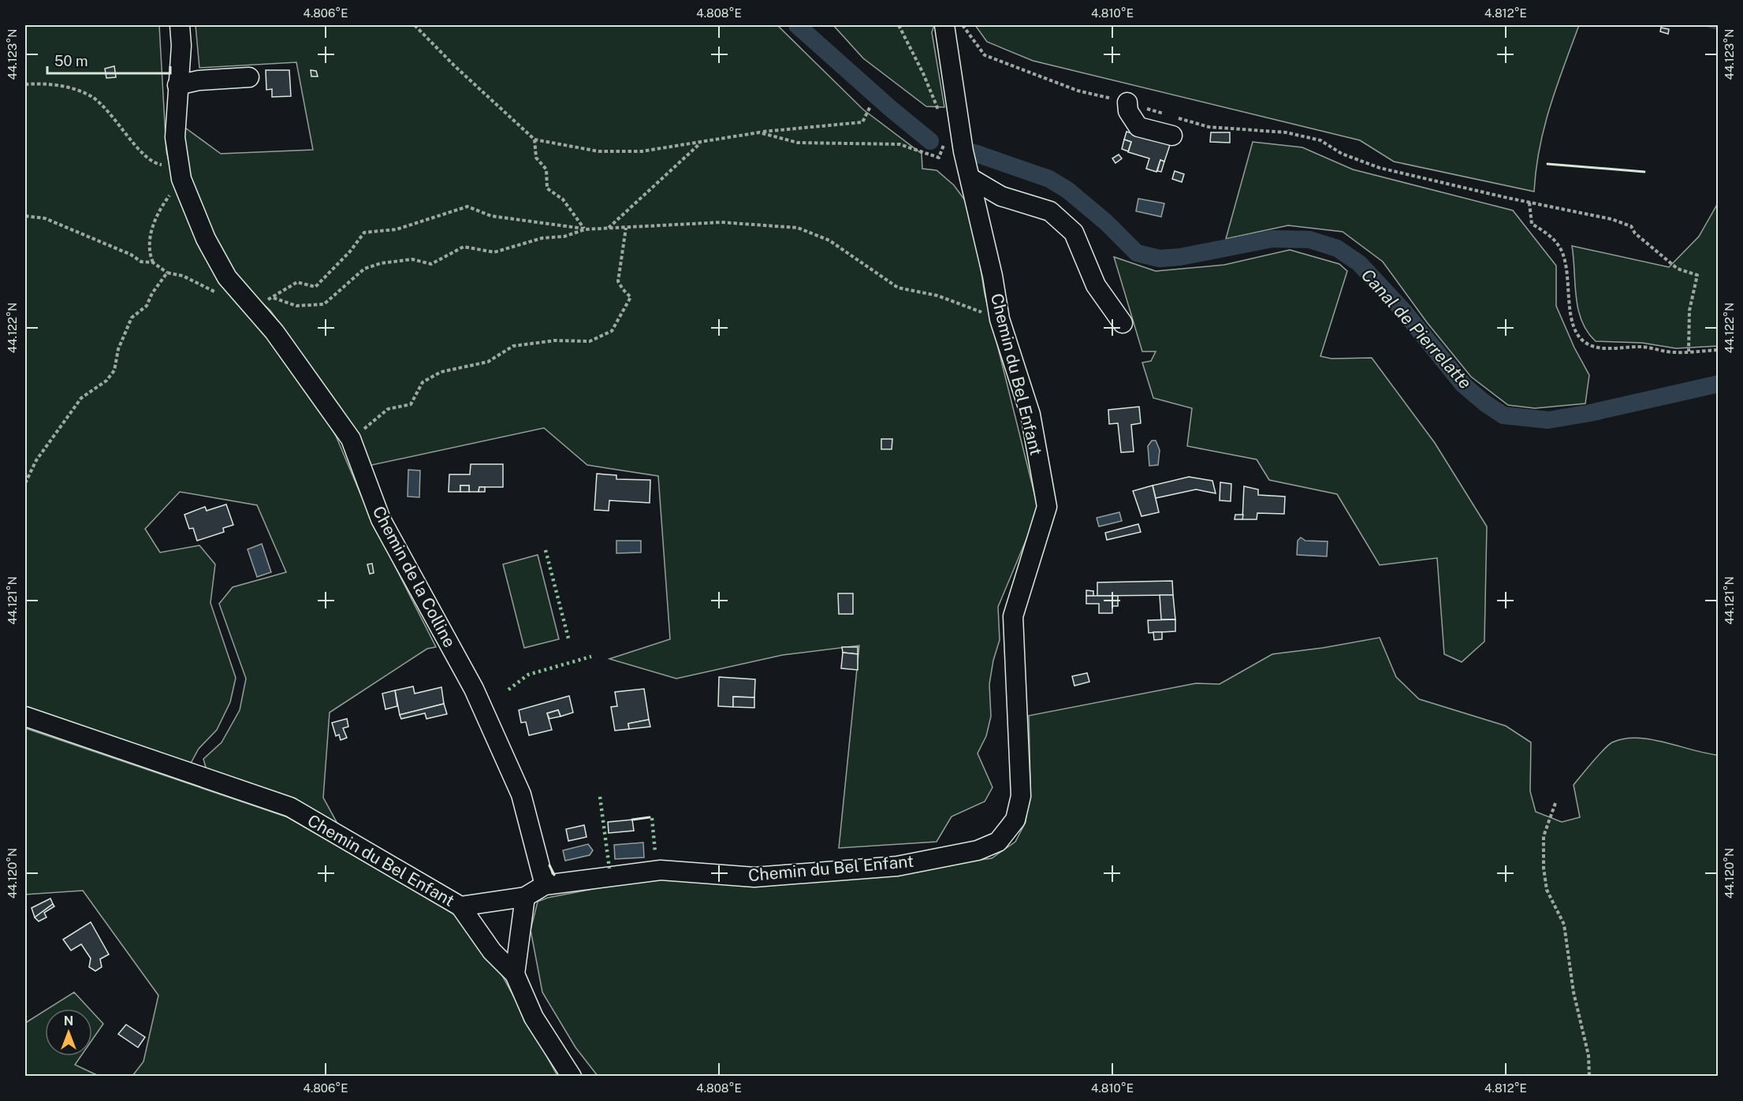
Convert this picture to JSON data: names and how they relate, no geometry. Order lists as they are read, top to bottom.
{
  "streets": {
    "street": ["Chemin du Bel Enfant", "Chemin de la Colline"]
  },
  "crossings": [
    ["Chemin du Bel Enfant", "Chemin de la Colline"]
  ],
  "water": ["Canal de Pierrelatte"],
  "scale_bar": "50 m",
  "north": "top",
  "coordinates": [
    "4.806°E",
    "4.808°E",
    "4.810°E",
    "4.812°E",
    "44.123°N",
    "44.122°N",
    "44.121°N",
    "44.120°N"
  ]
}
